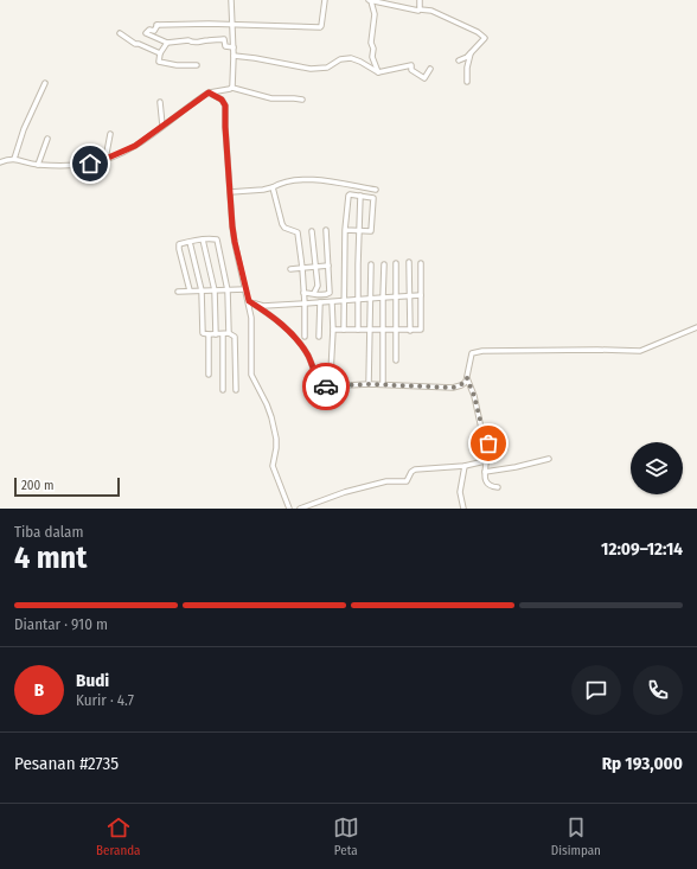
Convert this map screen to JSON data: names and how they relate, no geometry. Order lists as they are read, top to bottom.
{
  "scale_bar": "200 m",
  "page": {
    "scale": "200 m",
    "heading": ["4 mnt", "Tiba dalam", "12:09–12:14"],
    "panel": [
      "Budi",
      "Kurir · 4.7",
      "Pesanan #2735",
      "Rp 193,000"
    ],
    "bar": "Diantar · 910 m",
    "round": "B",
    "tabs": ["Beranda", "Peta", "Disimpan"]
  }
}
